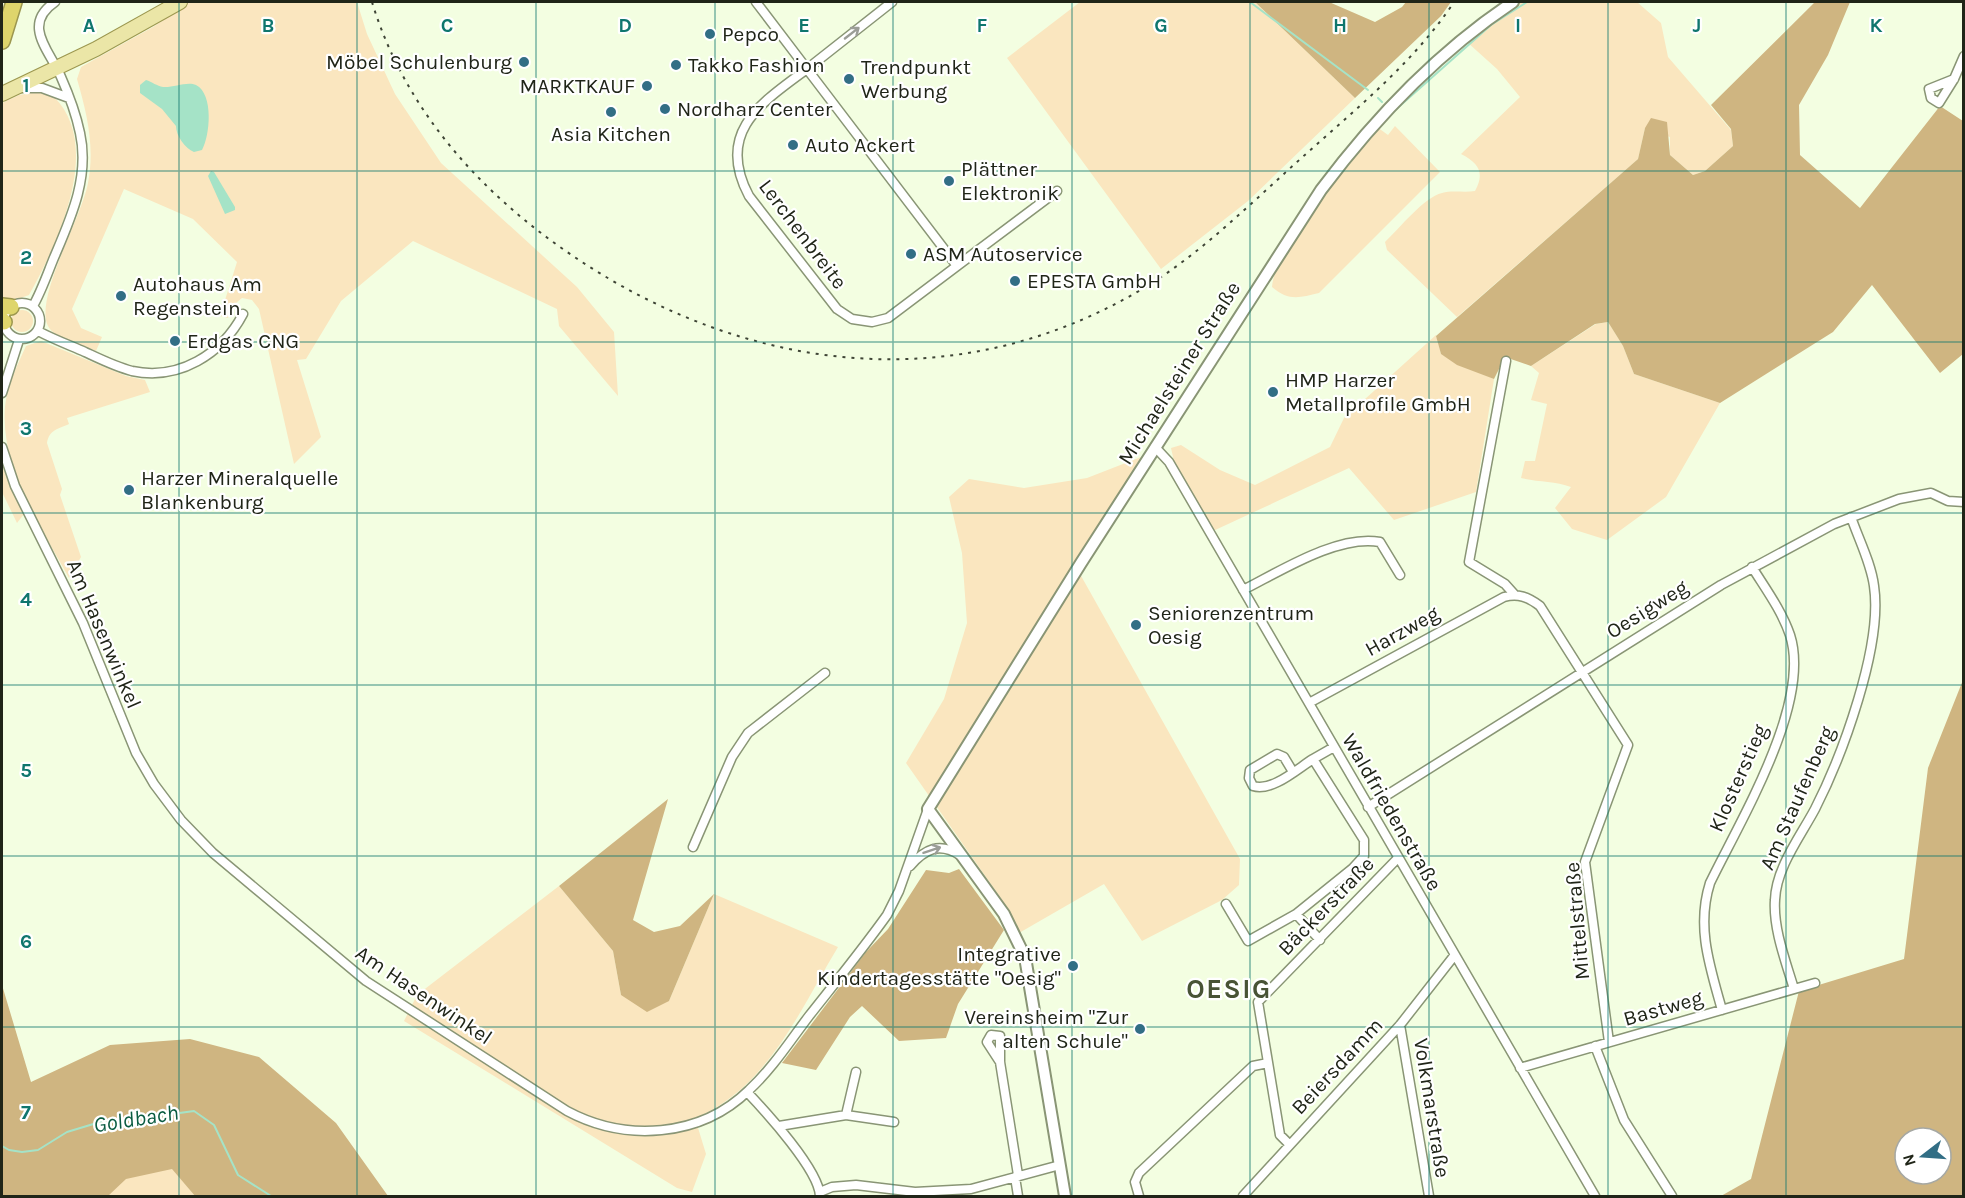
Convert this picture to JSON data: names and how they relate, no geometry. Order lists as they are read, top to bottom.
{
  "streets": {
    "street": [
      "Lerchenbreite",
      "Michaelsteiner Straße",
      "Oesigweg",
      "Harzweg",
      "Am Hasenwinkel",
      "Klosterstieg",
      "Am Staufenberg",
      "Waldfriedenstraße",
      "Bäckerstraße",
      "Mittelstraße",
      "Bastweg",
      "Beiersdamm",
      "Volkmarstraße"
    ]
  },
  "crossings": [
    ["Michaelsteiner Straße", "Am Hasenwinkel"],
    ["Michaelsteiner Straße", "Waldfriedenstraße"],
    ["Oesigweg", "Klosterstieg"],
    ["Oesigweg", "Am Staufenberg"],
    ["Oesigweg", "Waldfriedenstraße"],
    ["Oesigweg", "Mittelstraße"],
    ["Harzweg", "Waldfriedenstraße"],
    ["Klosterstieg", "Bastweg"],
    ["Am Staufenberg", "Bastweg"],
    ["Waldfriedenstraße", "Bäckerstraße"],
    ["Waldfriedenstraße", "Bastweg"],
    ["Waldfriedenstraße", "Beiersdamm"],
    ["Bäckerstraße", "Beiersdamm"],
    ["Mittelstraße", "Bastweg"],
    ["Beiersdamm", "Volkmarstraße"]
  ],
  "districts": ["OESIG"],
  "water": ["Goldbach"],
  "places": [
    "Pepco",
    "Möbel Schulenburg",
    "Takko Fashion",
    "Trendpunkt Werbung",
    "MARKTKAUF",
    "Nordharz Center",
    "Asia Kitchen",
    "Auto Ackert",
    "Plättner Elektronik",
    "ASM Autoservice",
    "EPESTA GmbH",
    "Autohaus Am Regenstein",
    "Erdgas CNG",
    "HMP Harzer Metallprofile GmbH",
    "Harzer Mineralquelle Blankenburg",
    "Seniorenzentrum Oesig",
    "Integrative Kindertagesstätte \"Oesig\"",
    "Vereinsheim \"Zur alten Schule\""
  ],
  "north": "left",
  "grid": {
    "columns": [
      "A",
      "B",
      "C",
      "D",
      "E",
      "F",
      "G",
      "H",
      "I",
      "J",
      "K"
    ],
    "rows": [
      "1",
      "2",
      "3",
      "4",
      "5",
      "6",
      "7"
    ]
  }
}
